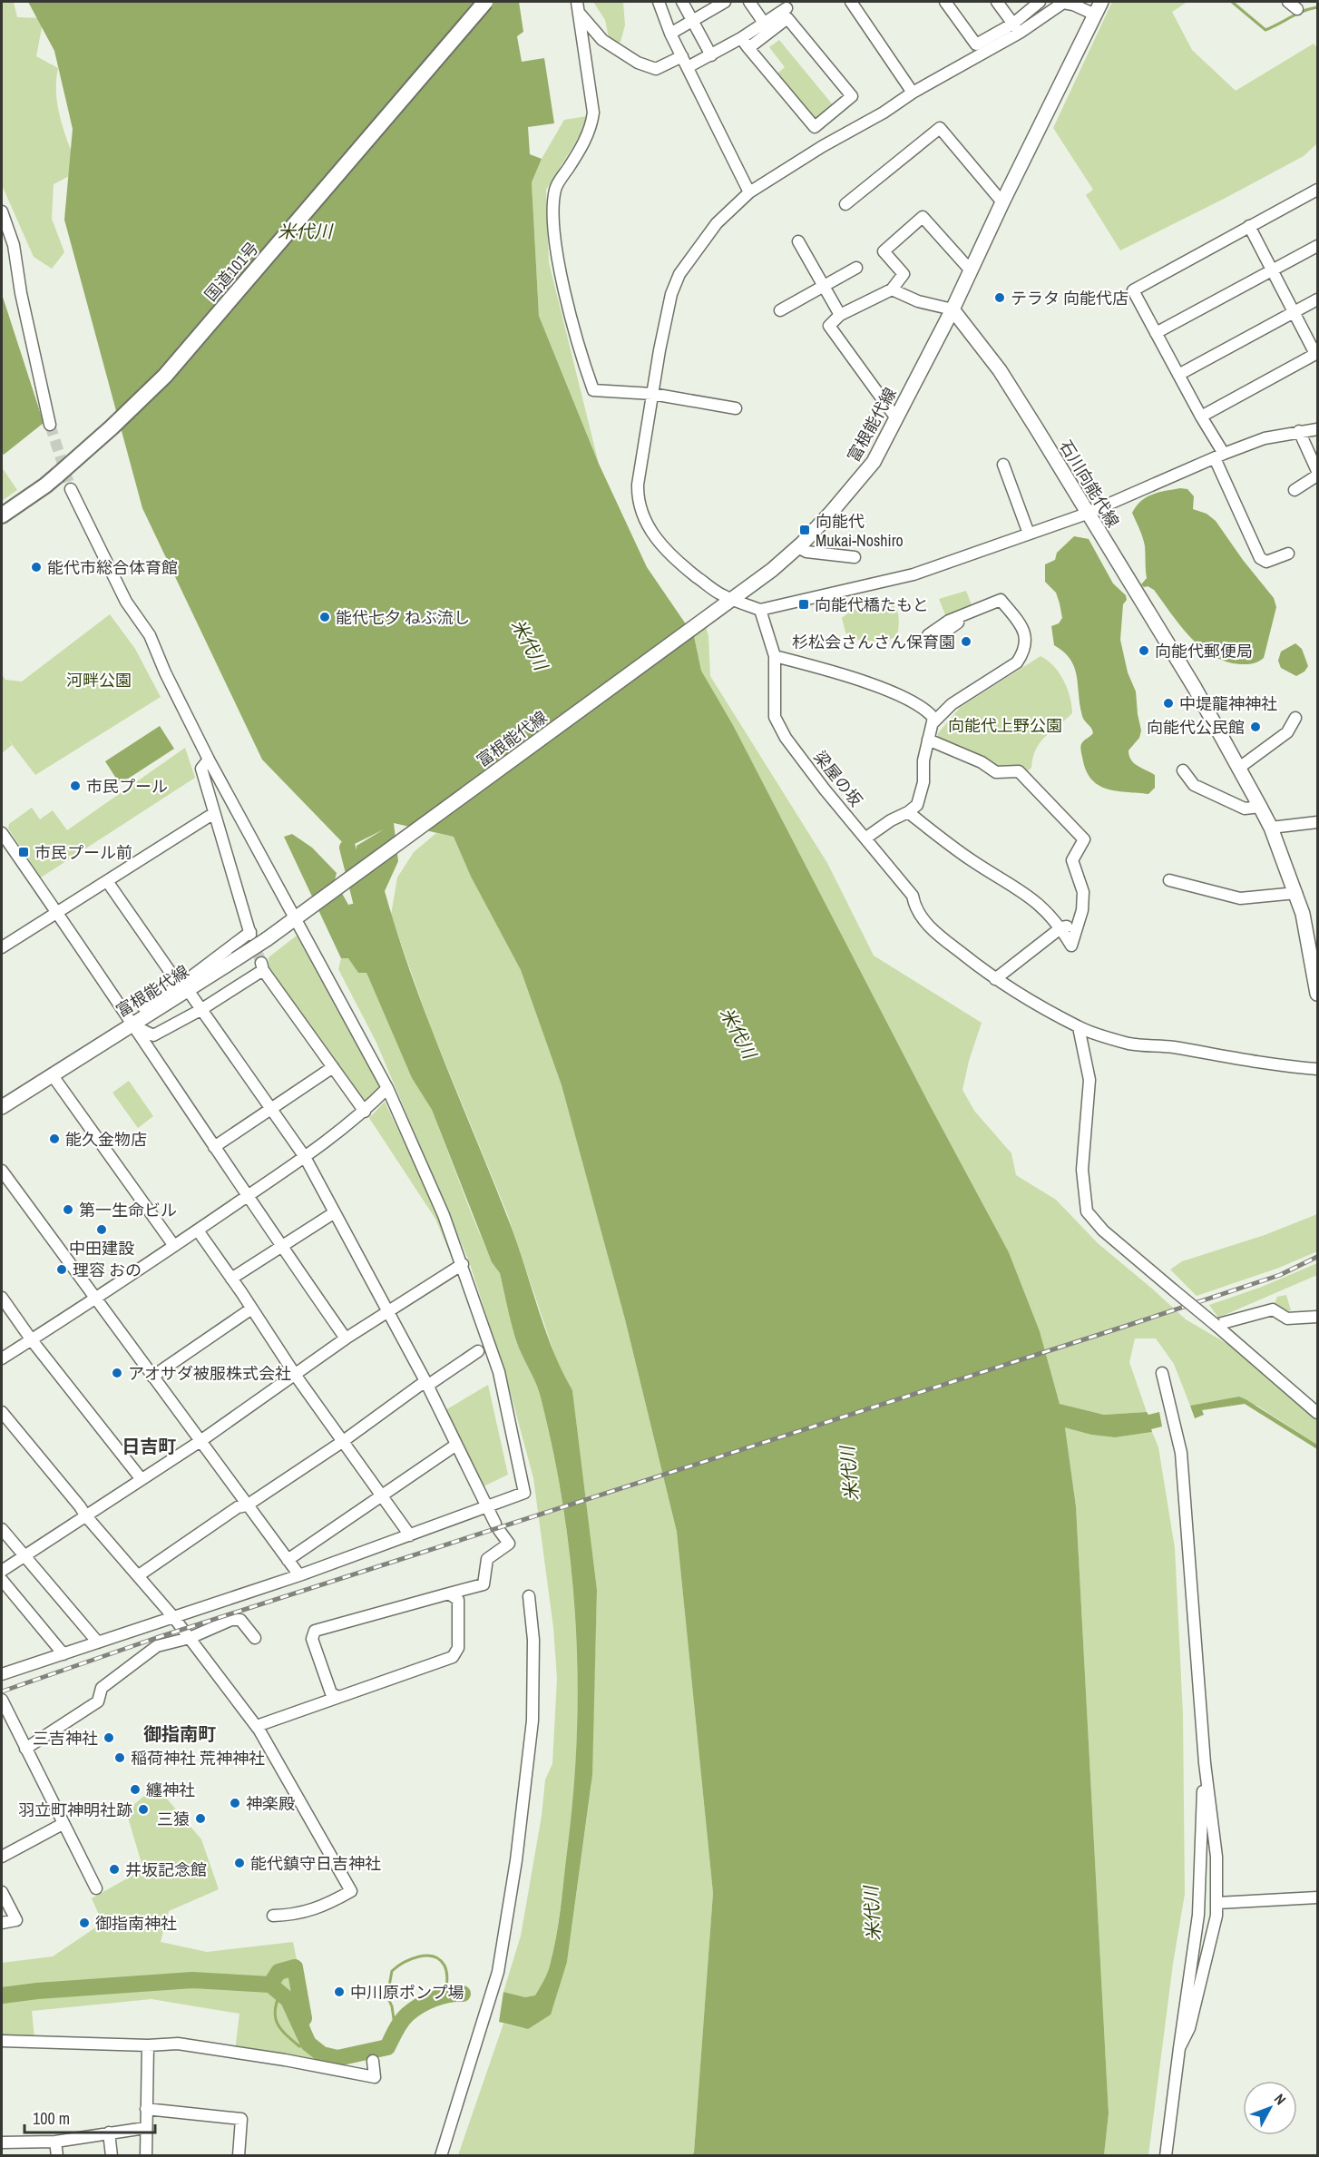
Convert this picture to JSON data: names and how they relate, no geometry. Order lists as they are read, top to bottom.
{
  "streets": {
    "highway": ["国道101号"],
    "main road": ["富根能代線", "石川向能代線"],
    "street": ["梁屋の坂"]
  },
  "crossings": [
    ["富根能代線", "石川向能代線"]
  ],
  "districts": ["日吉町", "御指南町"],
  "water": ["米代川"],
  "parks": ["河畔公園", "向能代上野公園"],
  "places": {
    "other": [
      "テラタ 向能代店",
      "能代市総合体育館",
      "能代七夕 ねぶ流し",
      "杉松会さんさん保育園",
      "向能代郵便局",
      "中堤龍神神社",
      "向能代公民館",
      "市民プール",
      "能久金物店",
      "第一生命ビル",
      "中田建設",
      "理容 おの",
      "アオサダ被服株式会社",
      "三吉神社",
      "稲荷神社 荒神神社",
      "纏神社",
      "神楽殿",
      "羽立町神明社跡",
      "三猿",
      "能代鎮守日吉神社",
      "井坂記念館",
      "御指南神社",
      "中川原ポンプ場"
    ],
    "transit": ["向能代 Mukai-Noshiro", "向能代橋たもと", "市民プール前"]
  },
  "scale_bar": "100 m",
  "north": "top right"
}
